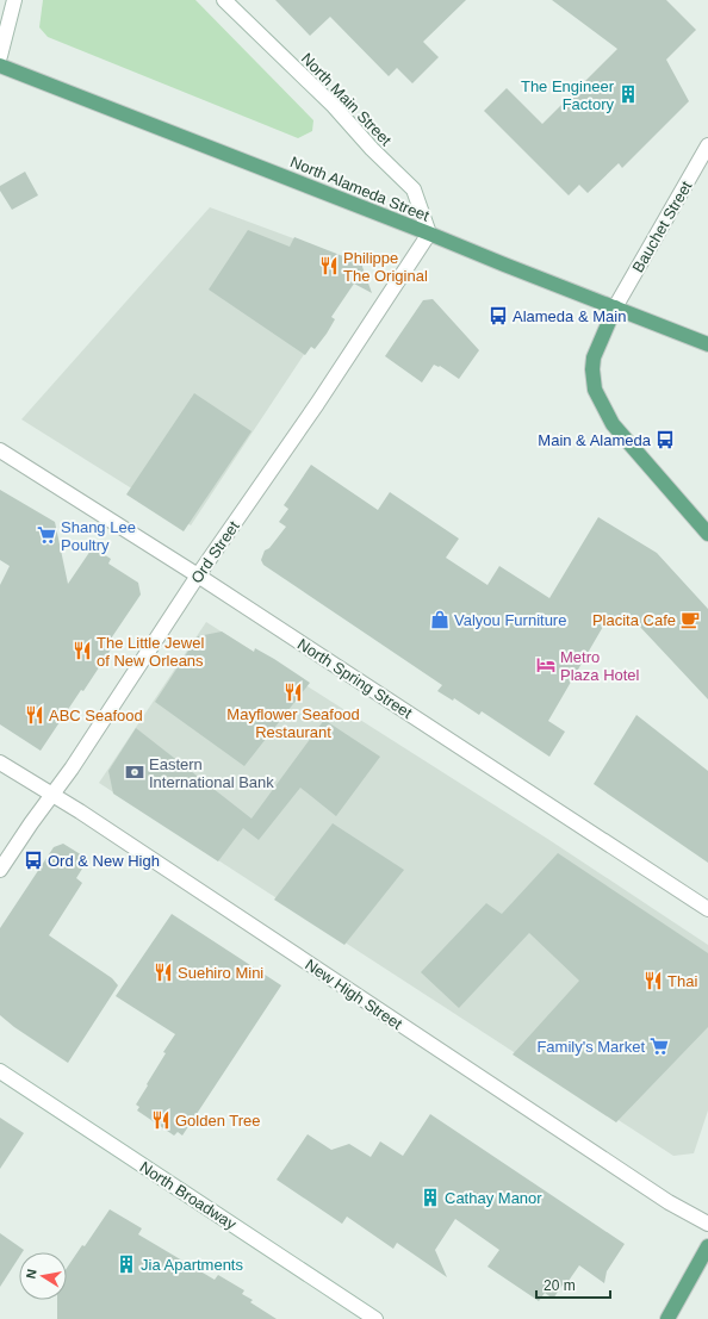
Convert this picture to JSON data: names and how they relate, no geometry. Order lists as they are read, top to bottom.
{
  "streets": {
    "main road": ["North Alameda Street"],
    "street": [
      "North Main Street",
      "Bauchet Street",
      "Ord Street",
      "North Spring Street",
      "New High Street",
      "North Broadway"
    ]
  },
  "crossings": [
    ["North Main Street", "North Alameda Street"],
    ["North Main Street", "Ord Street"],
    ["North Alameda Street", "Bauchet Street"],
    ["North Alameda Street", "Ord Street"],
    ["Ord Street", "North Spring Street"],
    ["Ord Street", "New High Street"]
  ],
  "places": {
    "building": ["The Engineer Factory", "Cathay Manor", "Jia Apartments"],
    "restaurant": [
      "Philippe The Original",
      "The Little Jewel of New Orleans",
      "Mayflower Seafood Restaurant",
      "ABC Seafood",
      "Suehiro Mini",
      "Thai",
      "Golden Tree"
    ],
    "bus stop": ["Alameda & Main", "Main & Alameda", "Ord & New High"],
    "supermarket": ["Shang Lee Poultry", "Family's Market"],
    "shop": ["Valyou Furniture"],
    "cafe": ["Placita Cafe"],
    "hotel": ["Metro Plaza Hotel"],
    "bank": ["Eastern International Bank"]
  },
  "scale_bar": "20 m",
  "north": "left"
}
